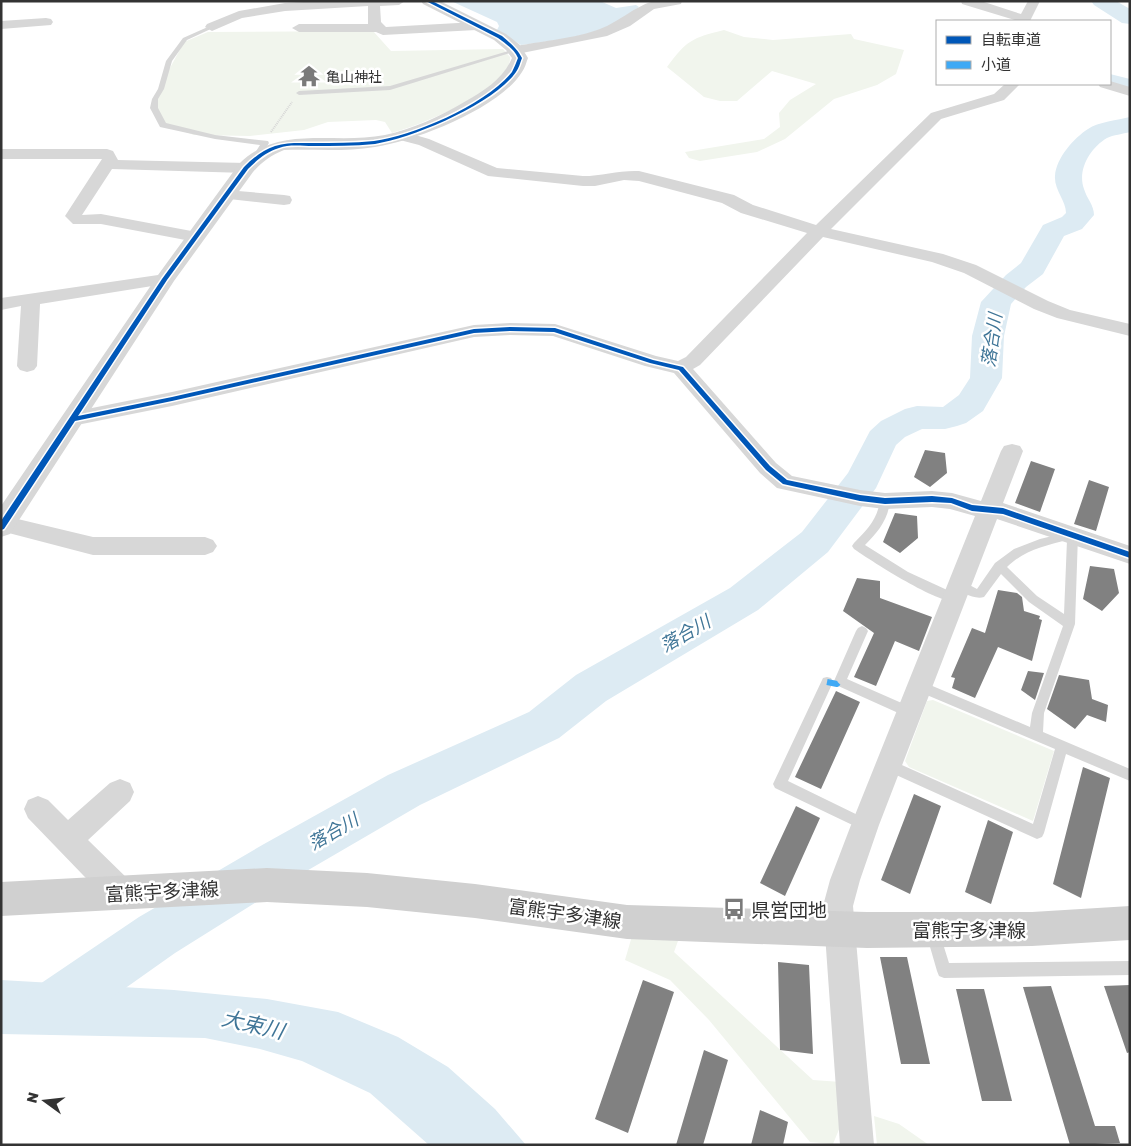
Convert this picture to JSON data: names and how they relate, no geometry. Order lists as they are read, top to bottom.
{
  "streets": {
    "main road": ["富熊宇多津線"]
  },
  "water": ["落合川", "大束川"],
  "places": {
    "temple": ["亀山神社"],
    "bus stop": ["県営団地"]
  },
  "legend": ["自転車道", "小道"],
  "north": "left"
}
